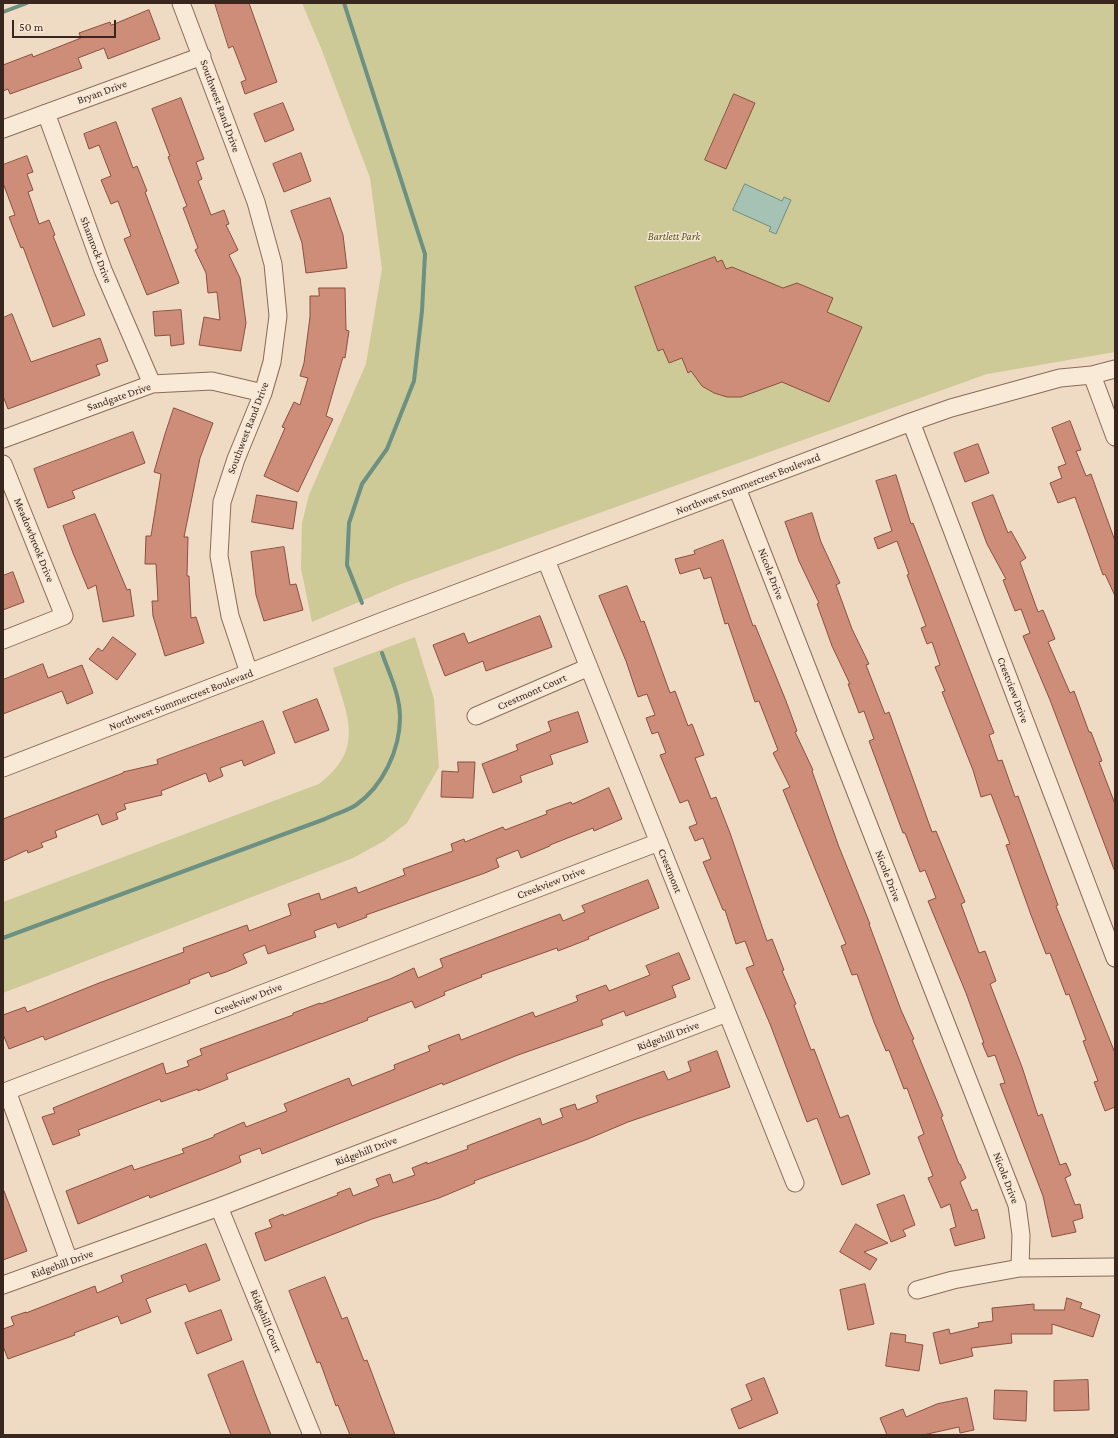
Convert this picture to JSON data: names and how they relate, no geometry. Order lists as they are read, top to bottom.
{
  "streets": {
    "street": [
      "Bryan Drive",
      "Southwest Rand Drive",
      "Shamrock Drive",
      "Sandgate Drive",
      "Northwest Summercrest Boulevard",
      "Meadowbrook Drive",
      "Nicole Drive",
      "Crestview Drive",
      "Crestmont Court",
      "Crestmont",
      "Creekview Drive",
      "Ridgehill Drive",
      "Ridgehill Court"
    ]
  },
  "crossings": [
    ["Bryan Drive", "Southwest Rand Drive"],
    ["Bryan Drive", "Shamrock Drive"],
    ["Southwest Rand Drive", "Sandgate Drive"],
    ["Southwest Rand Drive", "Northwest Summercrest Boulevard"],
    ["Shamrock Drive", "Sandgate Drive"],
    ["Northwest Summercrest Boulevard", "Nicole Drive"],
    ["Northwest Summercrest Boulevard", "Crestview Drive"],
    ["Northwest Summercrest Boulevard", "Crestmont"],
    ["Crestmont Court", "Crestmont"],
    ["Crestmont", "Creekview Drive"],
    ["Crestmont", "Ridgehill Drive"],
    ["Creekview Drive", "Ridgehill Drive"],
    ["Ridgehill Drive", "Ridgehill Court"]
  ],
  "parks": ["Bartlett Park"],
  "scale_bar": "50 m"
}
